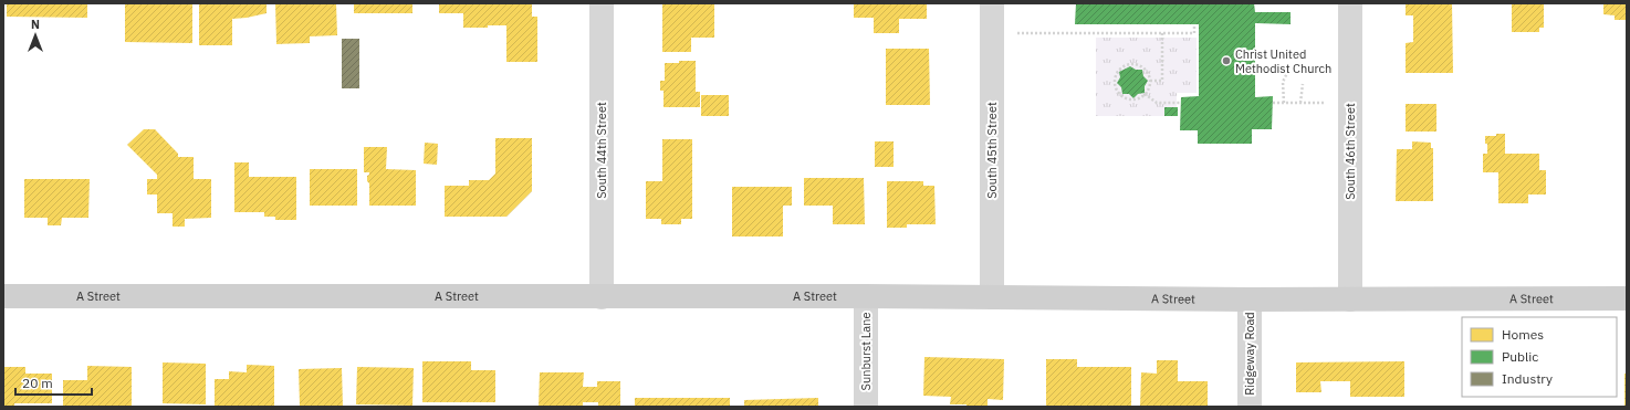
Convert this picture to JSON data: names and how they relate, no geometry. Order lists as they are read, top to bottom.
{
  "streets": {
    "main road": ["A Street"],
    "street": [
      "South 44th Street",
      "South 45th Street",
      "South 46th Street",
      "Sunburst Lane",
      "Ridgeway Road"
    ]
  },
  "crossings": [
    ["South 44th Street", "A Street"],
    ["South 45th Street", "A Street"],
    ["South 46th Street", "A Street"],
    ["A Street", "Sunburst Lane"],
    ["A Street", "Ridgeway Road"]
  ],
  "places": ["Christ United Methodist Church"],
  "legend": ["Homes", "Public", "Industry"],
  "scale_bar": "20 m",
  "north": "top"
}
